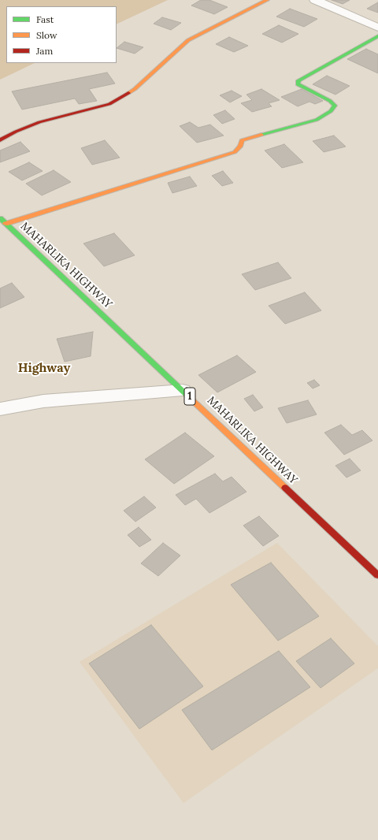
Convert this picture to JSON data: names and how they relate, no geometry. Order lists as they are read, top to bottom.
{
  "streets": {
    "main road": ["MAHARLIKA HIGHWAY", "1"]
  },
  "districts": ["Highway"],
  "legend": ["Fast", "Slow", "Jam"]
}
